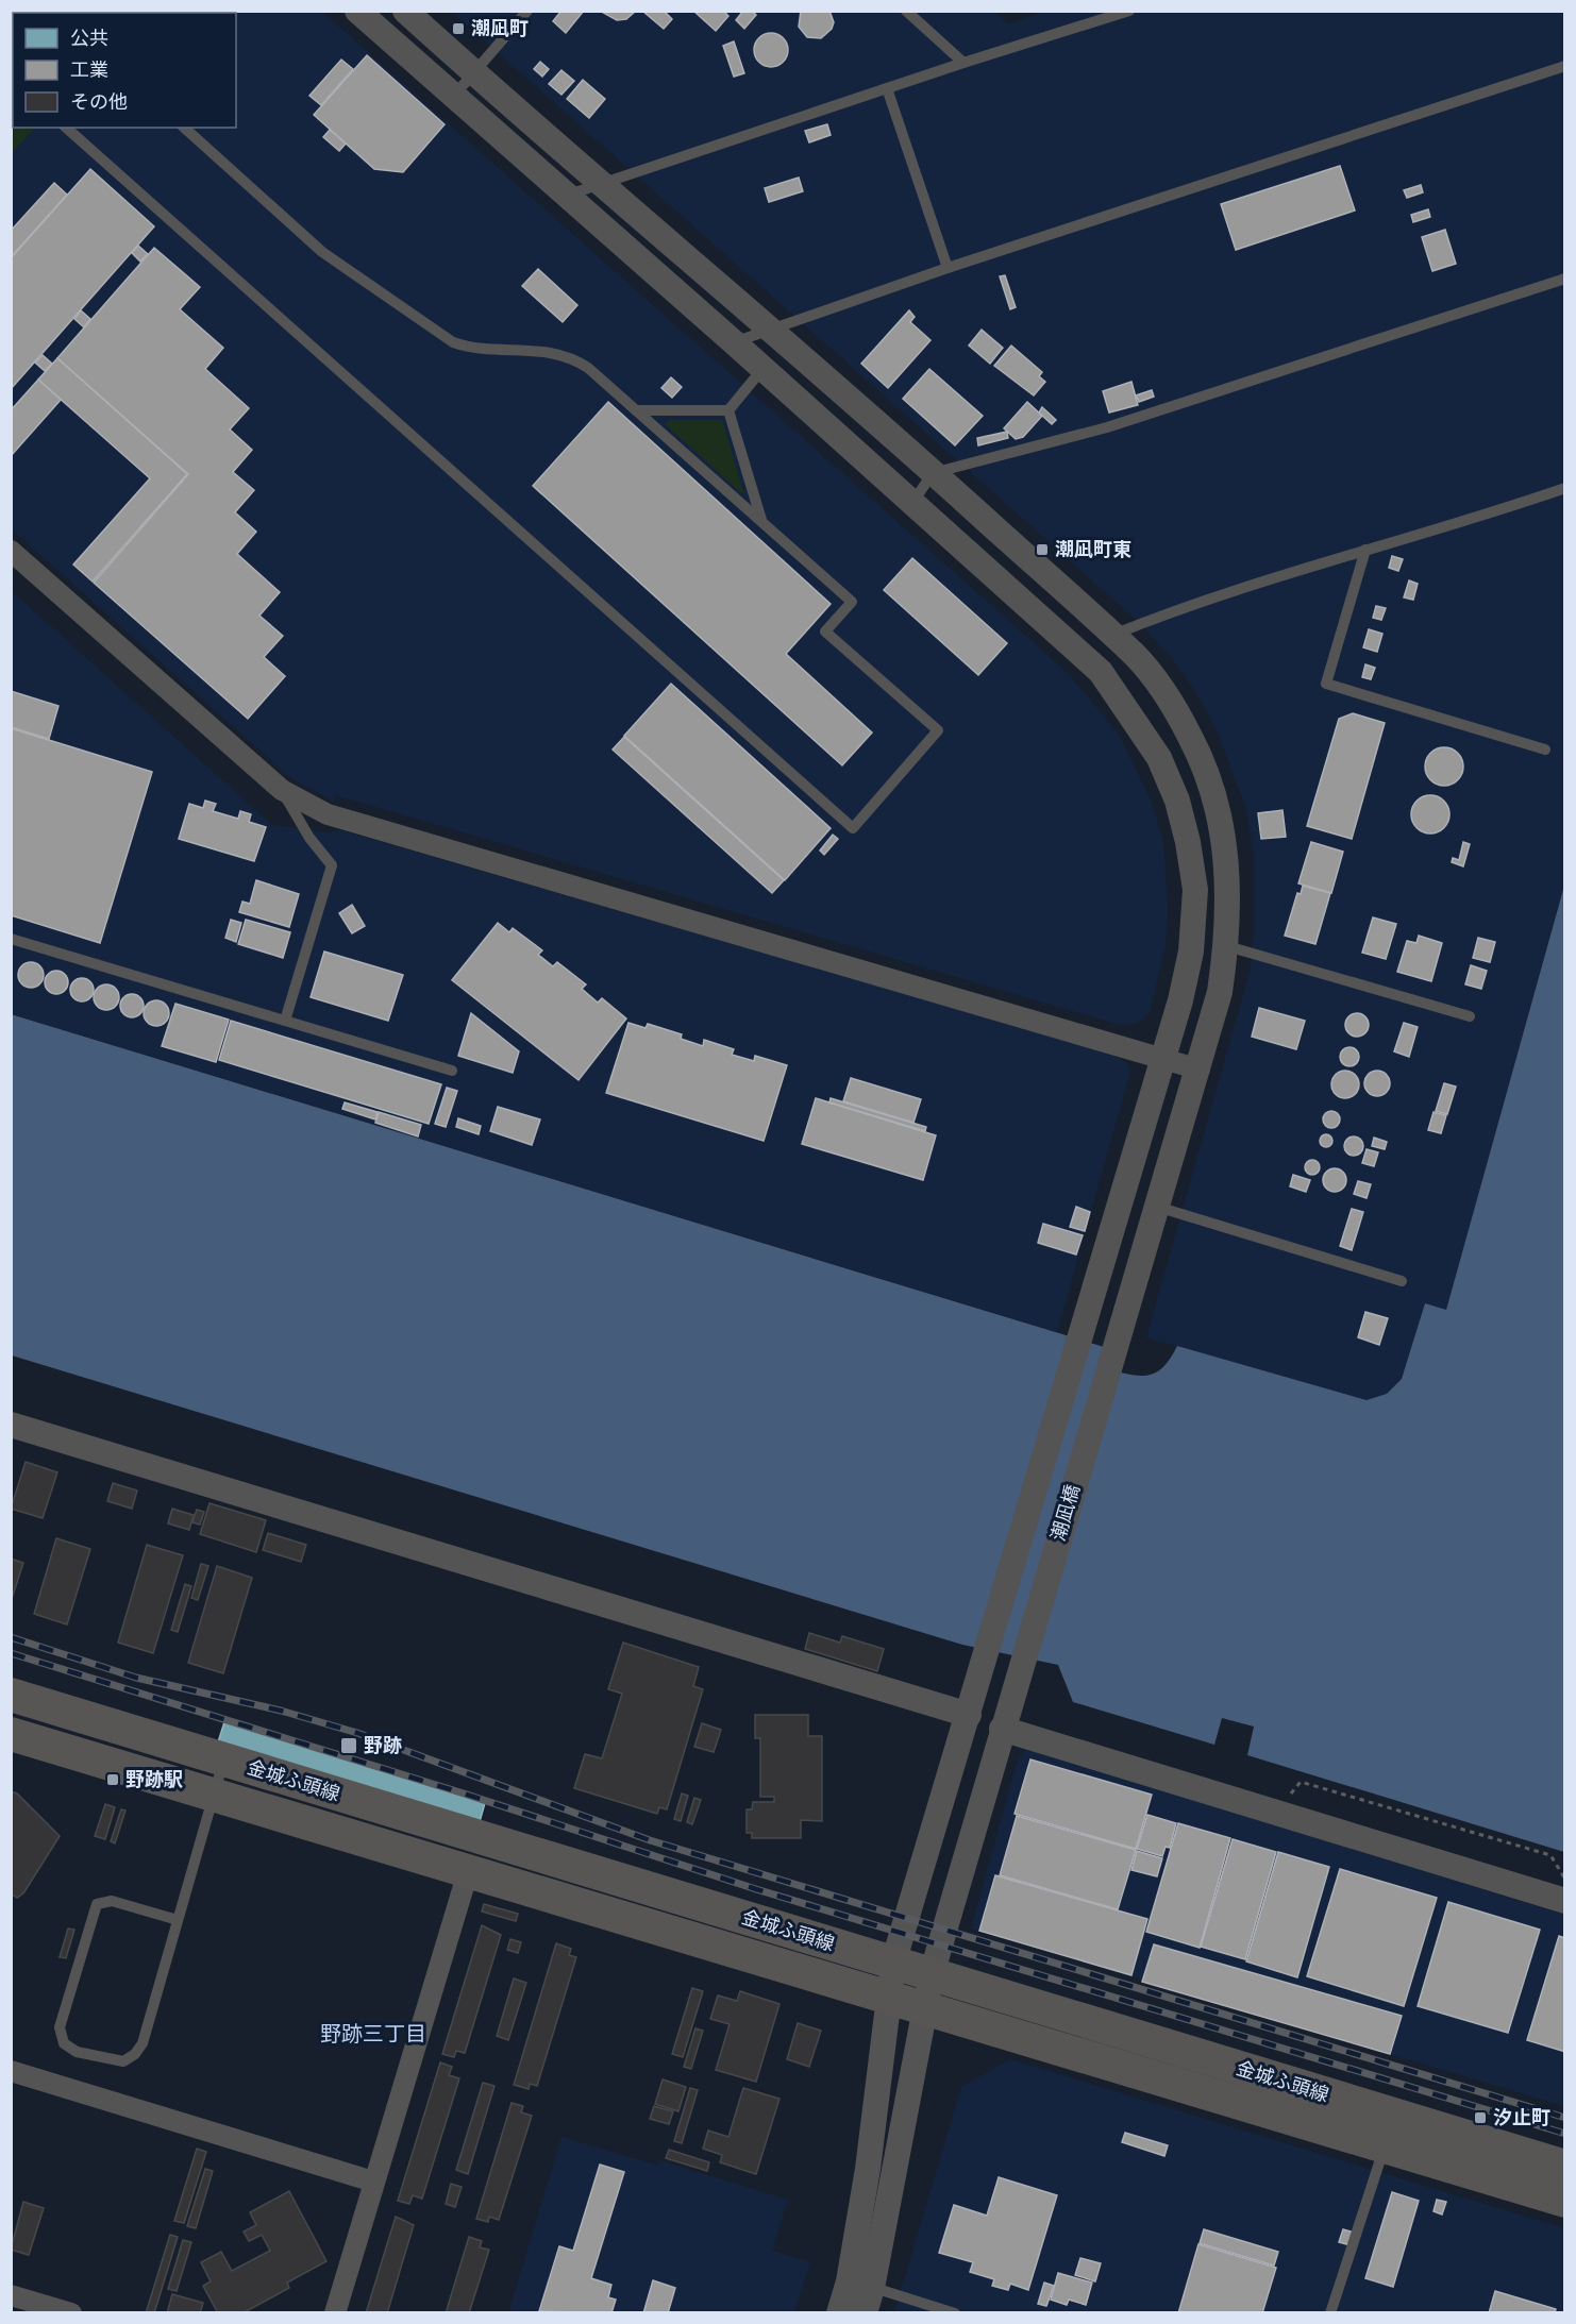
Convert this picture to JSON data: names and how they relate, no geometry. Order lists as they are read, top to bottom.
{
  "streets": {
    "main road": ["金城ふ頭線"],
    "street": ["潮凪橋"]
  },
  "crossings": [
    ["潮凪橋", "金城ふ頭線"]
  ],
  "districts": ["野跡三丁目"],
  "places": {
    "transit": [
      "潮凪町",
      "潮凪町東",
      "野跡",
      "野跡駅",
      "汐止町"
    ]
  },
  "legend": ["公共", "工業", "その他"]
}
